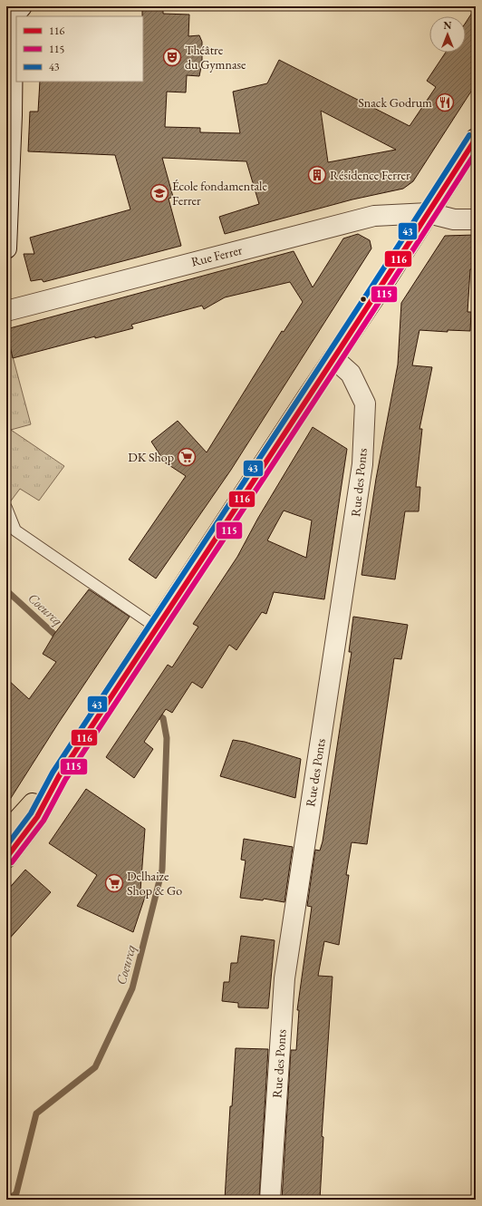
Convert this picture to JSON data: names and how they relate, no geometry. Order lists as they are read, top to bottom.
{
  "streets": {
    "street": ["Rue Ferrer", "Rue des Ponts"]
  },
  "water": ["Coeurcq"],
  "places": {
    "theatre": ["Théâtre du Gymnase"],
    "restaurant": ["Snack Godrum"],
    "building": ["Résidence Ferrer"],
    "school or university": ["École fondamentale Ferrer"],
    "supermarket": ["DK Shop", "Delhaize Shop & Go"]
  },
  "lines": ["transit line 43", "transit line 116", "transit line 115"],
  "legend": ["116", "115", "43"],
  "north": "top"
}
